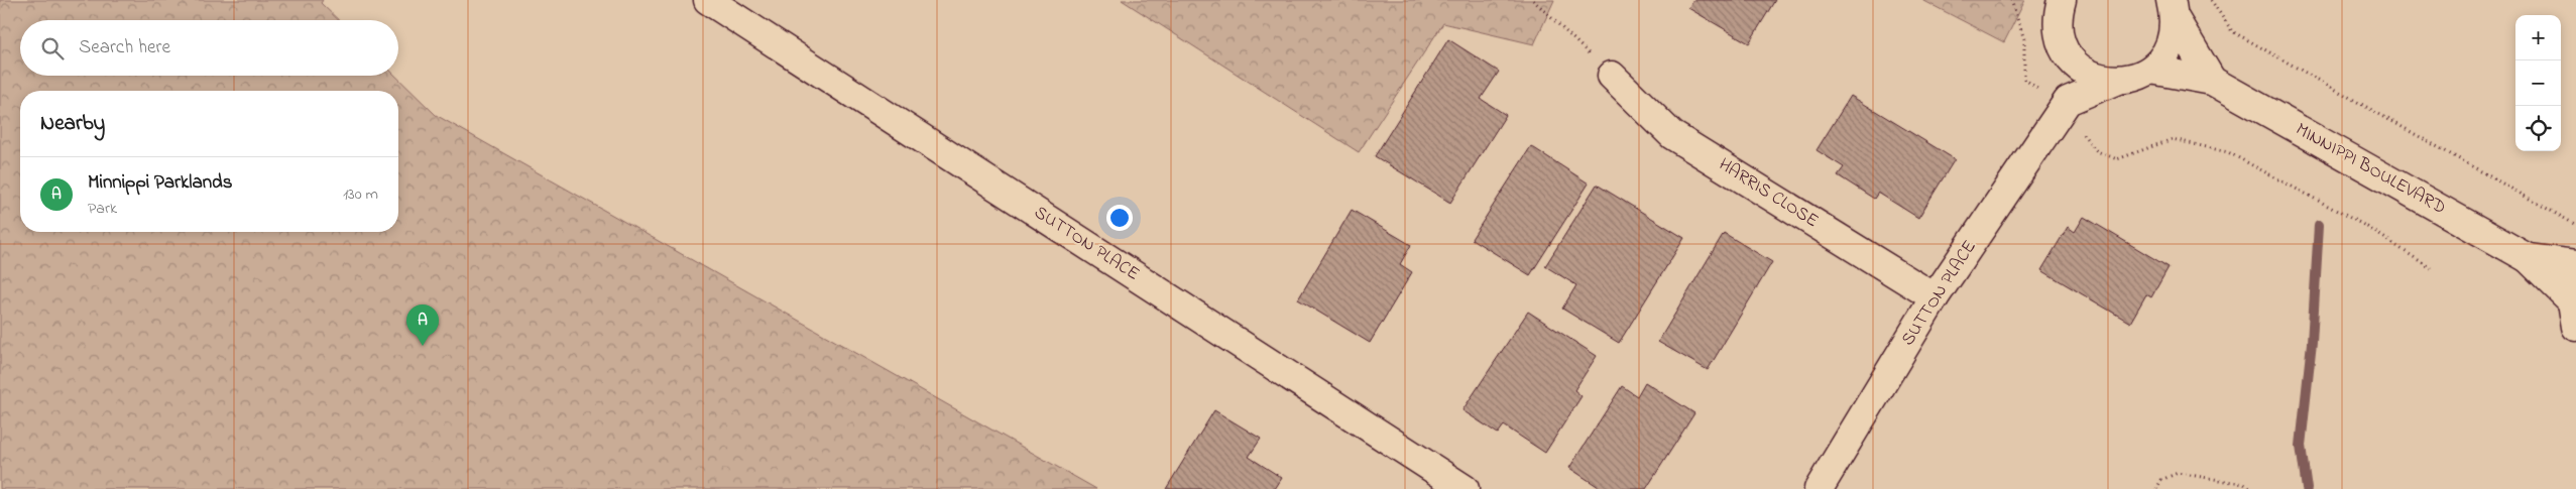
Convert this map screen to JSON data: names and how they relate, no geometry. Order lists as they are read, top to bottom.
{
  "streets": {
    "street": ["MINNIPPI BOULEVARD", "HARRIS CLOSE", "SUTTON PLACE"]
  },
  "crossings": [
    ["HARRIS CLOSE", "SUTTON PLACE"]
  ],
  "page": {
    "map_buttons": ["+", "−"],
    "search": "Search here",
    "heading": "Nearby",
    "list": [
      {
        "mark": "A",
        "name": "Minnippi Parklands",
        "note": "Park",
        "value": "130 m"
      }
    ],
    "pins": "A"
  }
}
